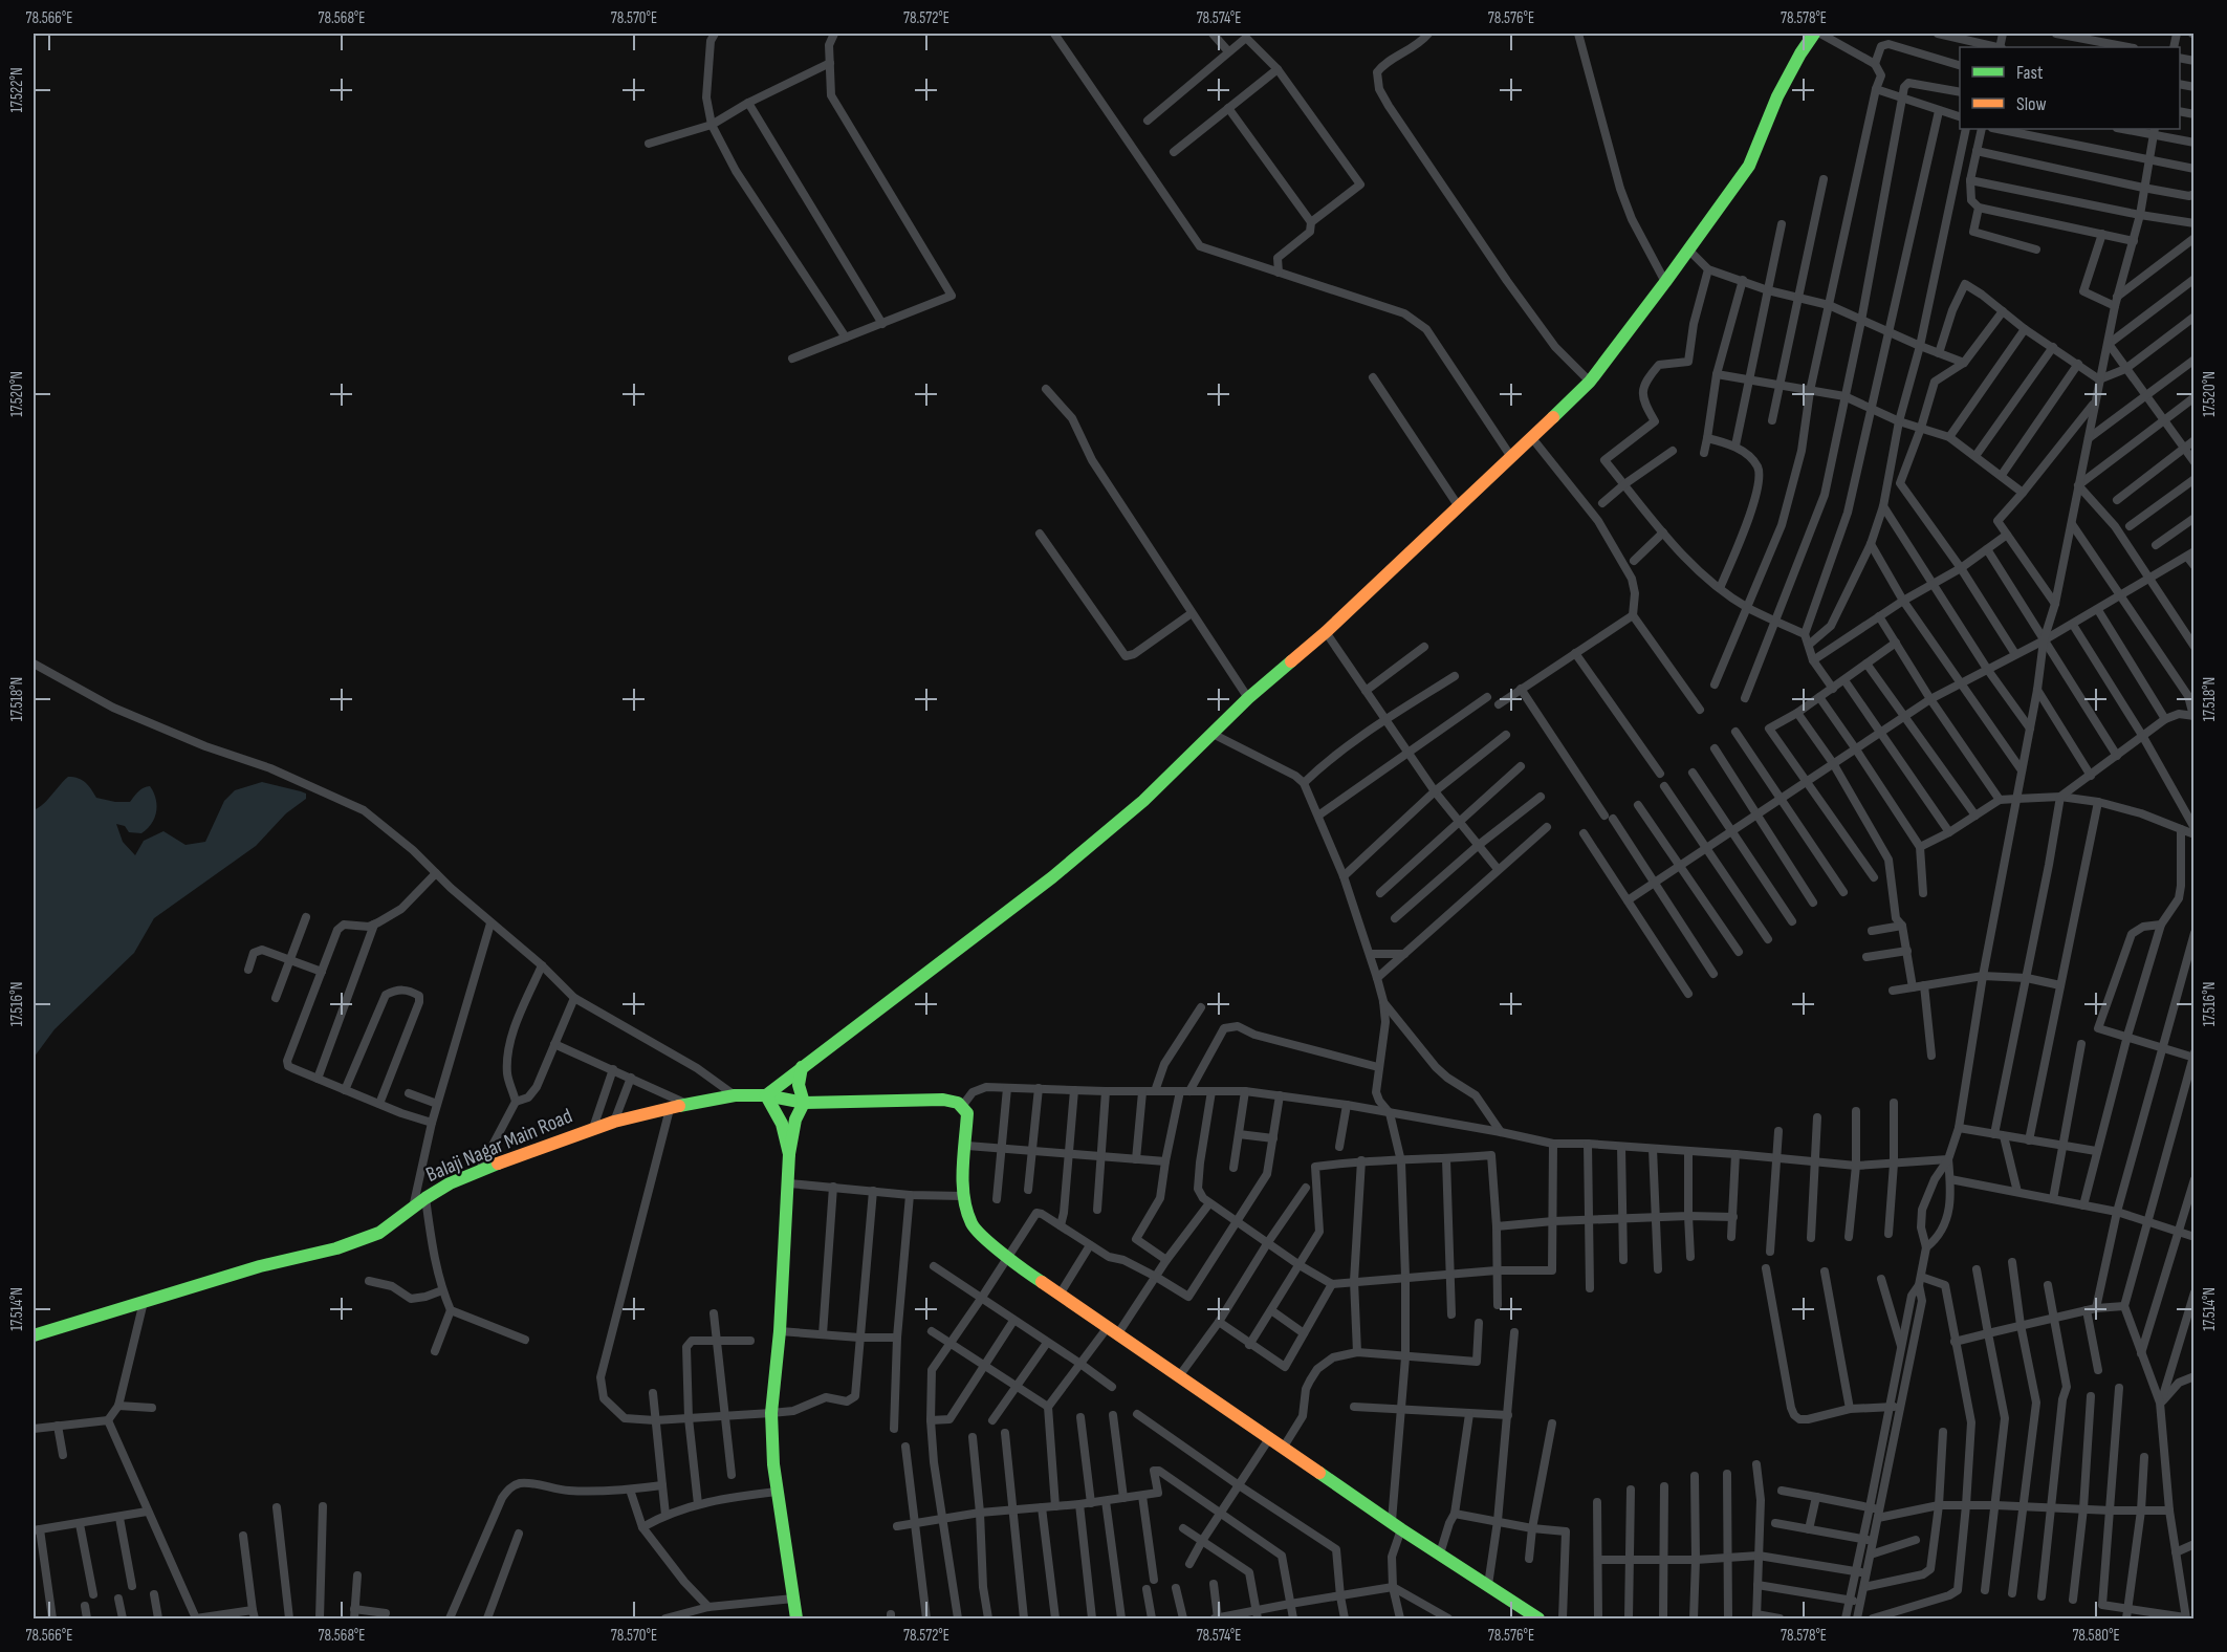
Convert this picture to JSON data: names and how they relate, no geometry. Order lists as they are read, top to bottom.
{
  "streets": {
    "street": ["Balaji Nagar Main Road"]
  },
  "legend": ["Fast", "Slow"],
  "coordinates": [
    "78.566°E",
    "78.568°E",
    "78.570°E",
    "78.572°E",
    "78.574°E",
    "78.576°E",
    "78.578°E",
    "17.522°N",
    "17.520°N",
    "17.518°N",
    "17.516°N",
    "17.514°N",
    "78.580°E"
  ]
}
